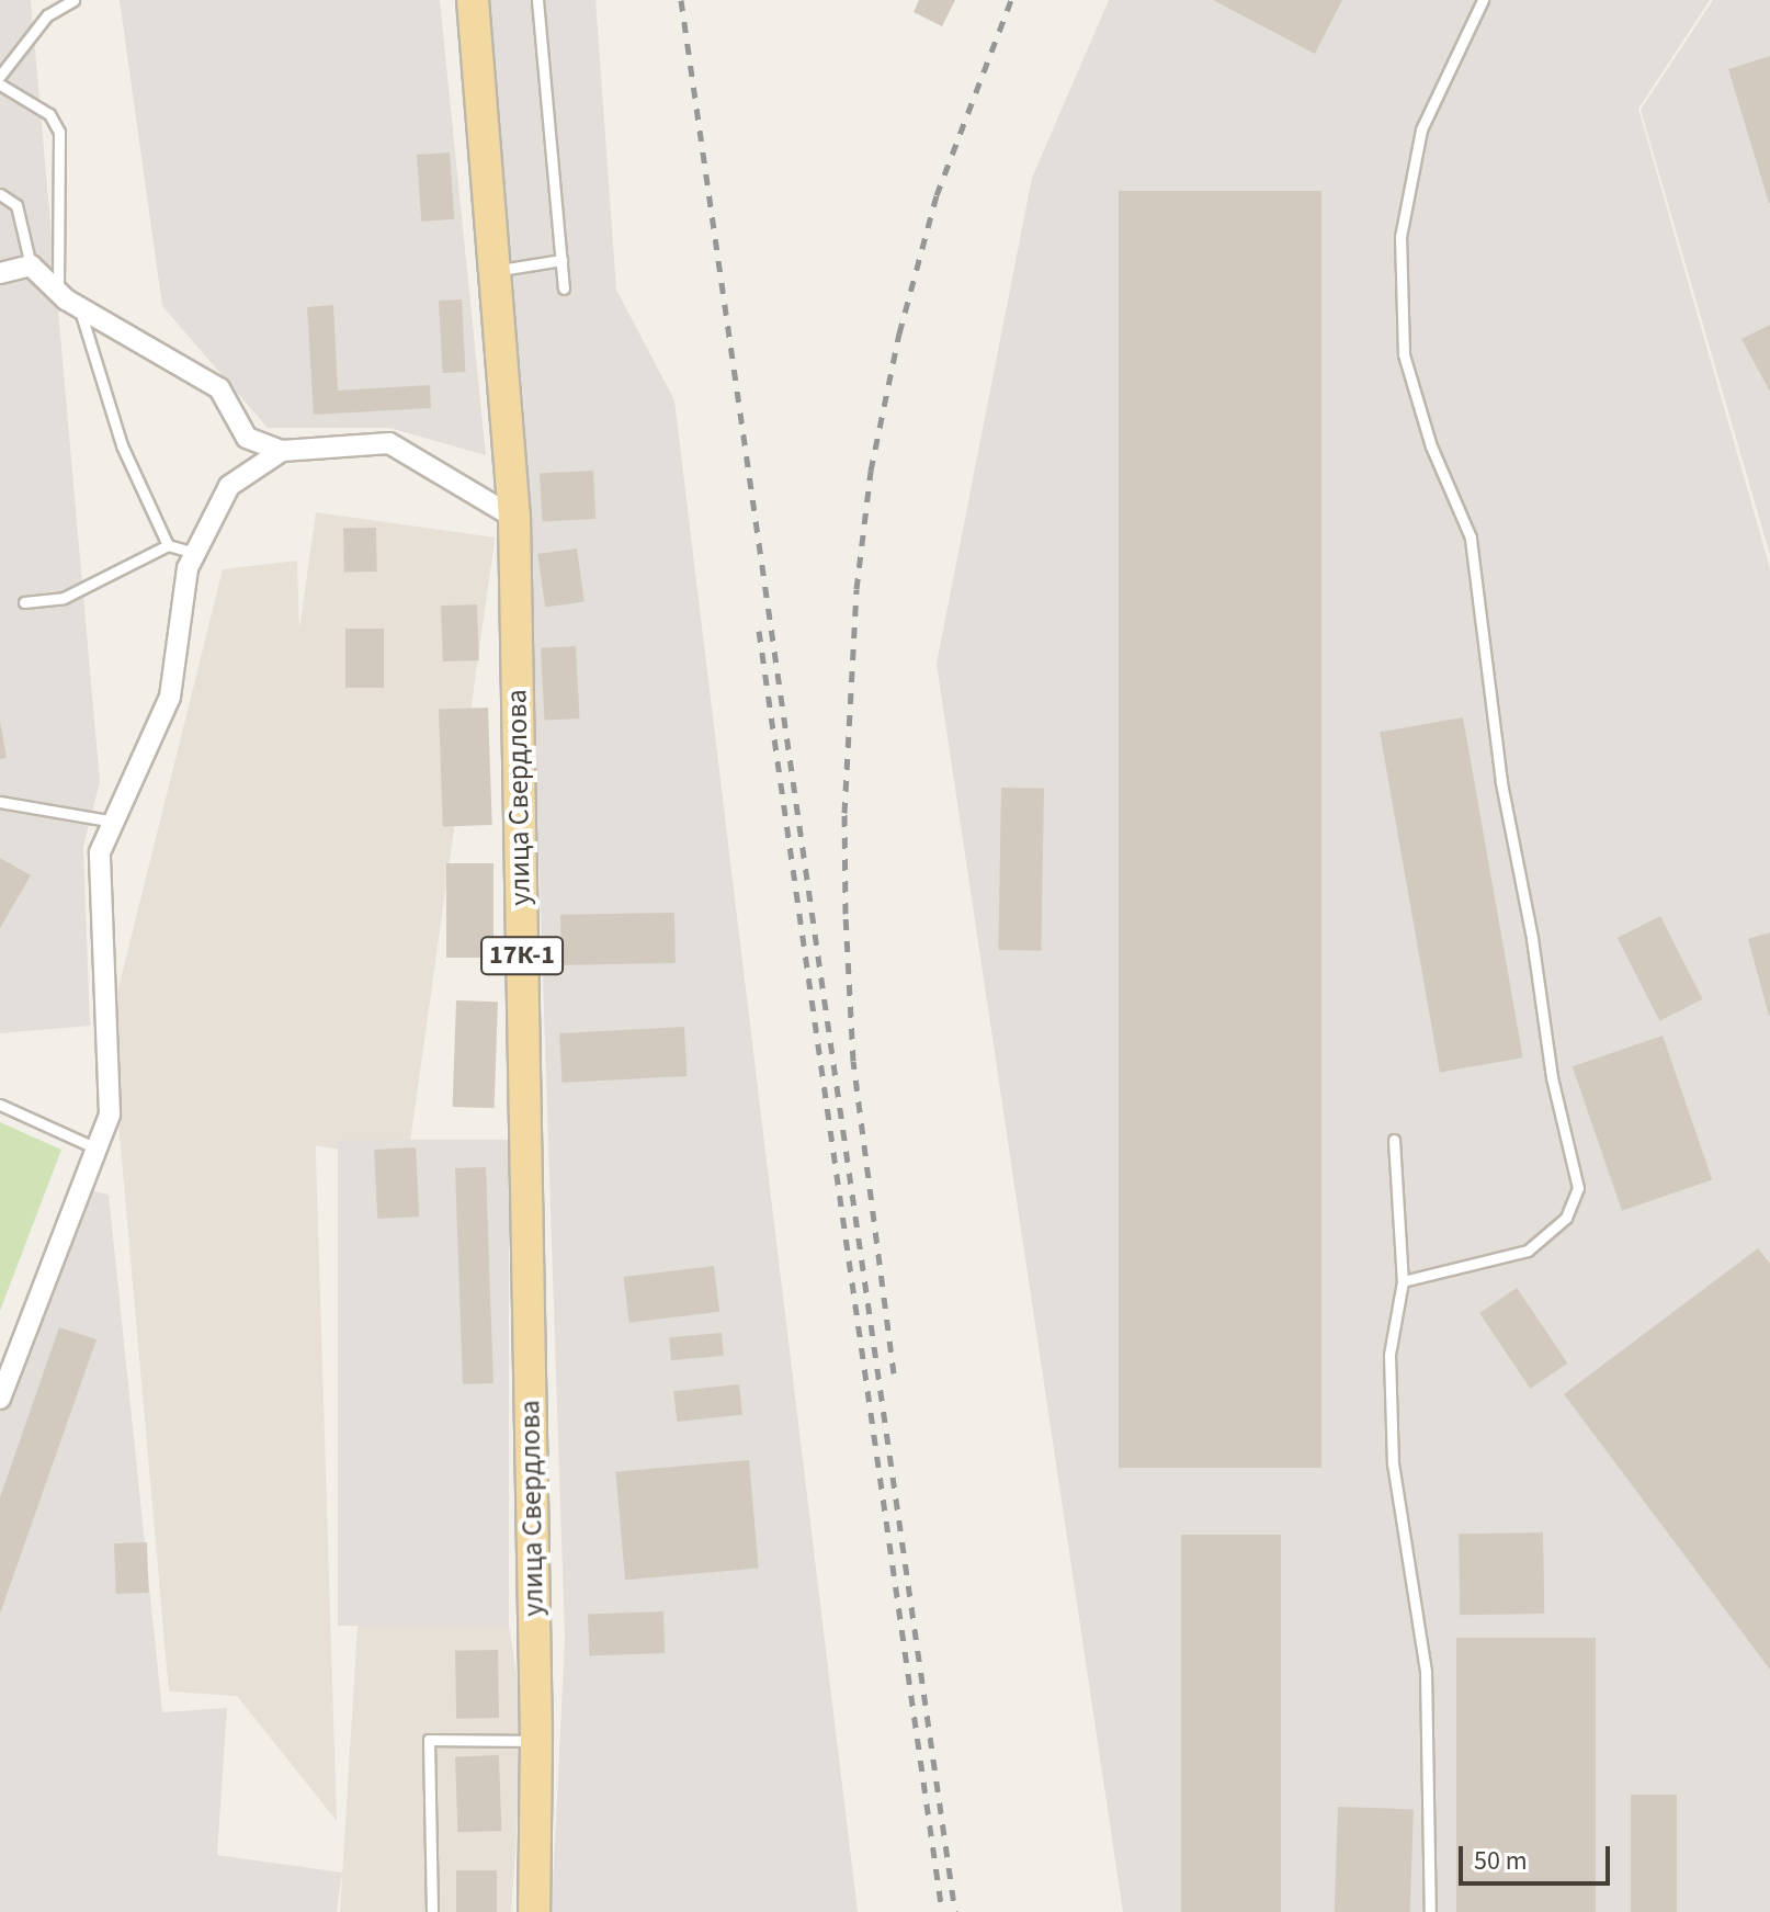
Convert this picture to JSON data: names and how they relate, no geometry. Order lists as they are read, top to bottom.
{
  "streets": {
    "main road": ["улица Свердлова", "17К-1"]
  },
  "scale_bar": "50 m"
}
